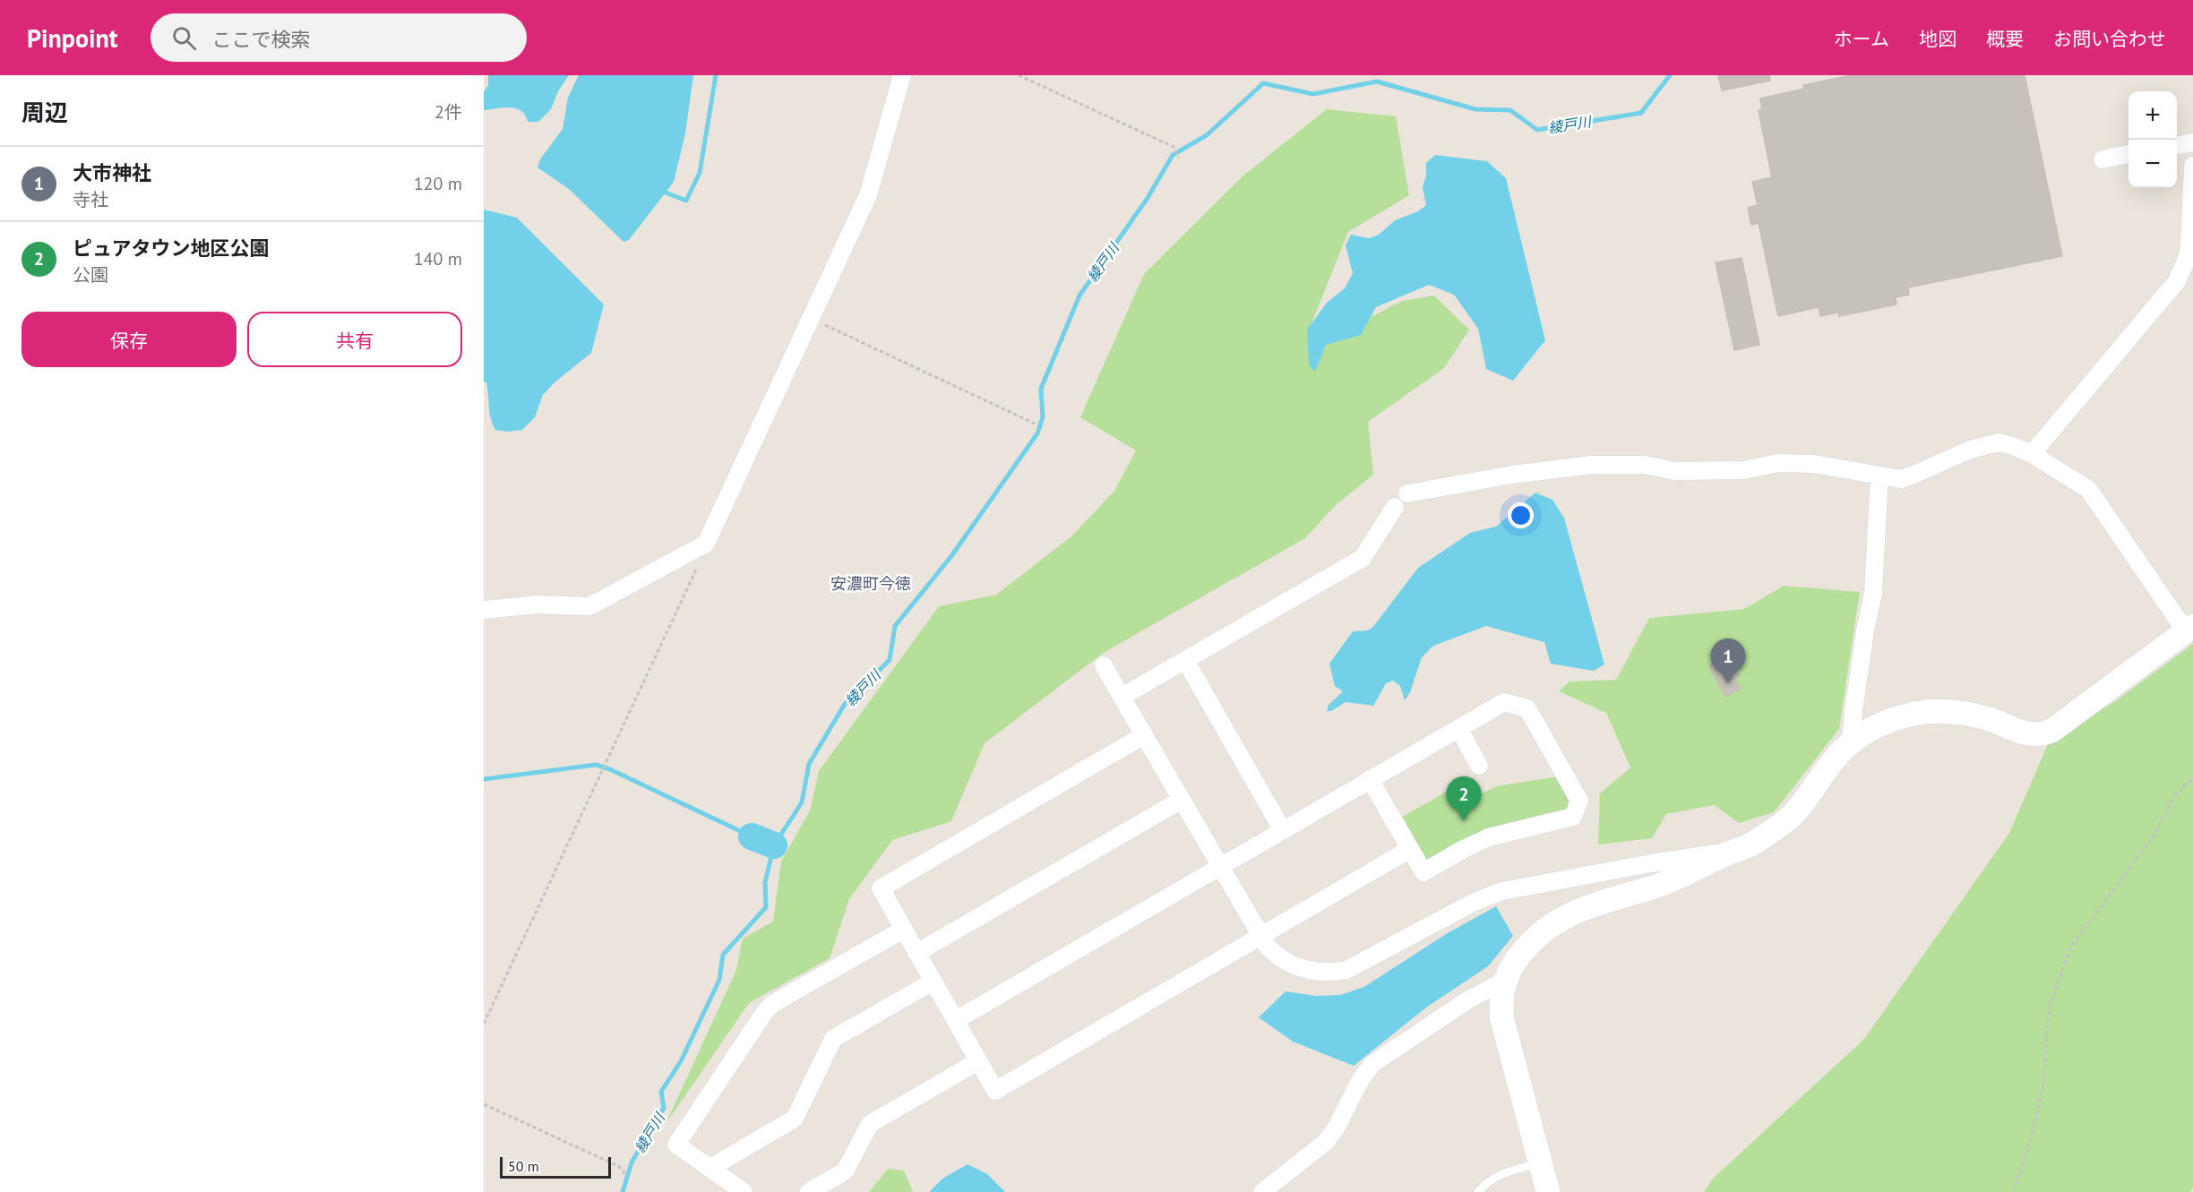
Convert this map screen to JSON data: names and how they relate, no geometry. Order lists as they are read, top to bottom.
{
  "districts": ["安濃町今徳"],
  "water": ["綾戸川"],
  "scale_bar": "50 m",
  "page": {
    "header": "Pinpoint",
    "search": "ここで検索",
    "nav": [
      "ホーム",
      "地図",
      "概要",
      "お問い合わせ"
    ],
    "heading": ["周辺", "2件"],
    "map_buttons": ["+", "−"],
    "list": [
      {
        "mark": "1",
        "name": "大市神社",
        "note": "寺社",
        "value": "120 m"
      },
      {
        "mark": "2",
        "name": "ピュアタウン地区公園",
        "note": "公園",
        "value": "140 m"
      }
    ],
    "buttons": ["保存", "共有"],
    "pins": ["1", "2"],
    "scale": "50 m"
  }
}
